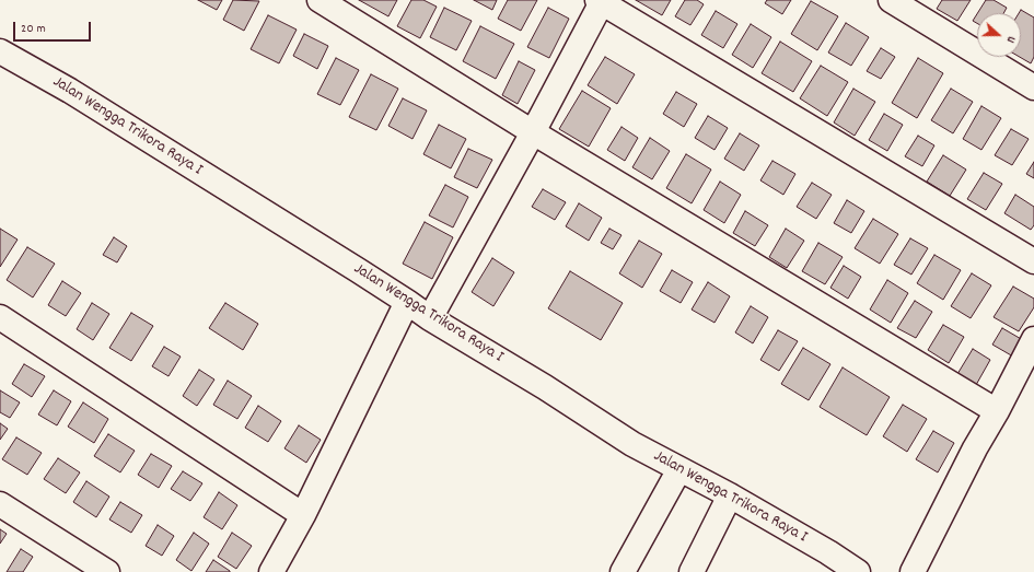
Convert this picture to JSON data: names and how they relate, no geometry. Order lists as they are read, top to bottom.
{
  "streets": {
    "street": ["Jalan Wengga Trikora Raya I"]
  },
  "scale_bar": "20 m",
  "north": "right"
}
